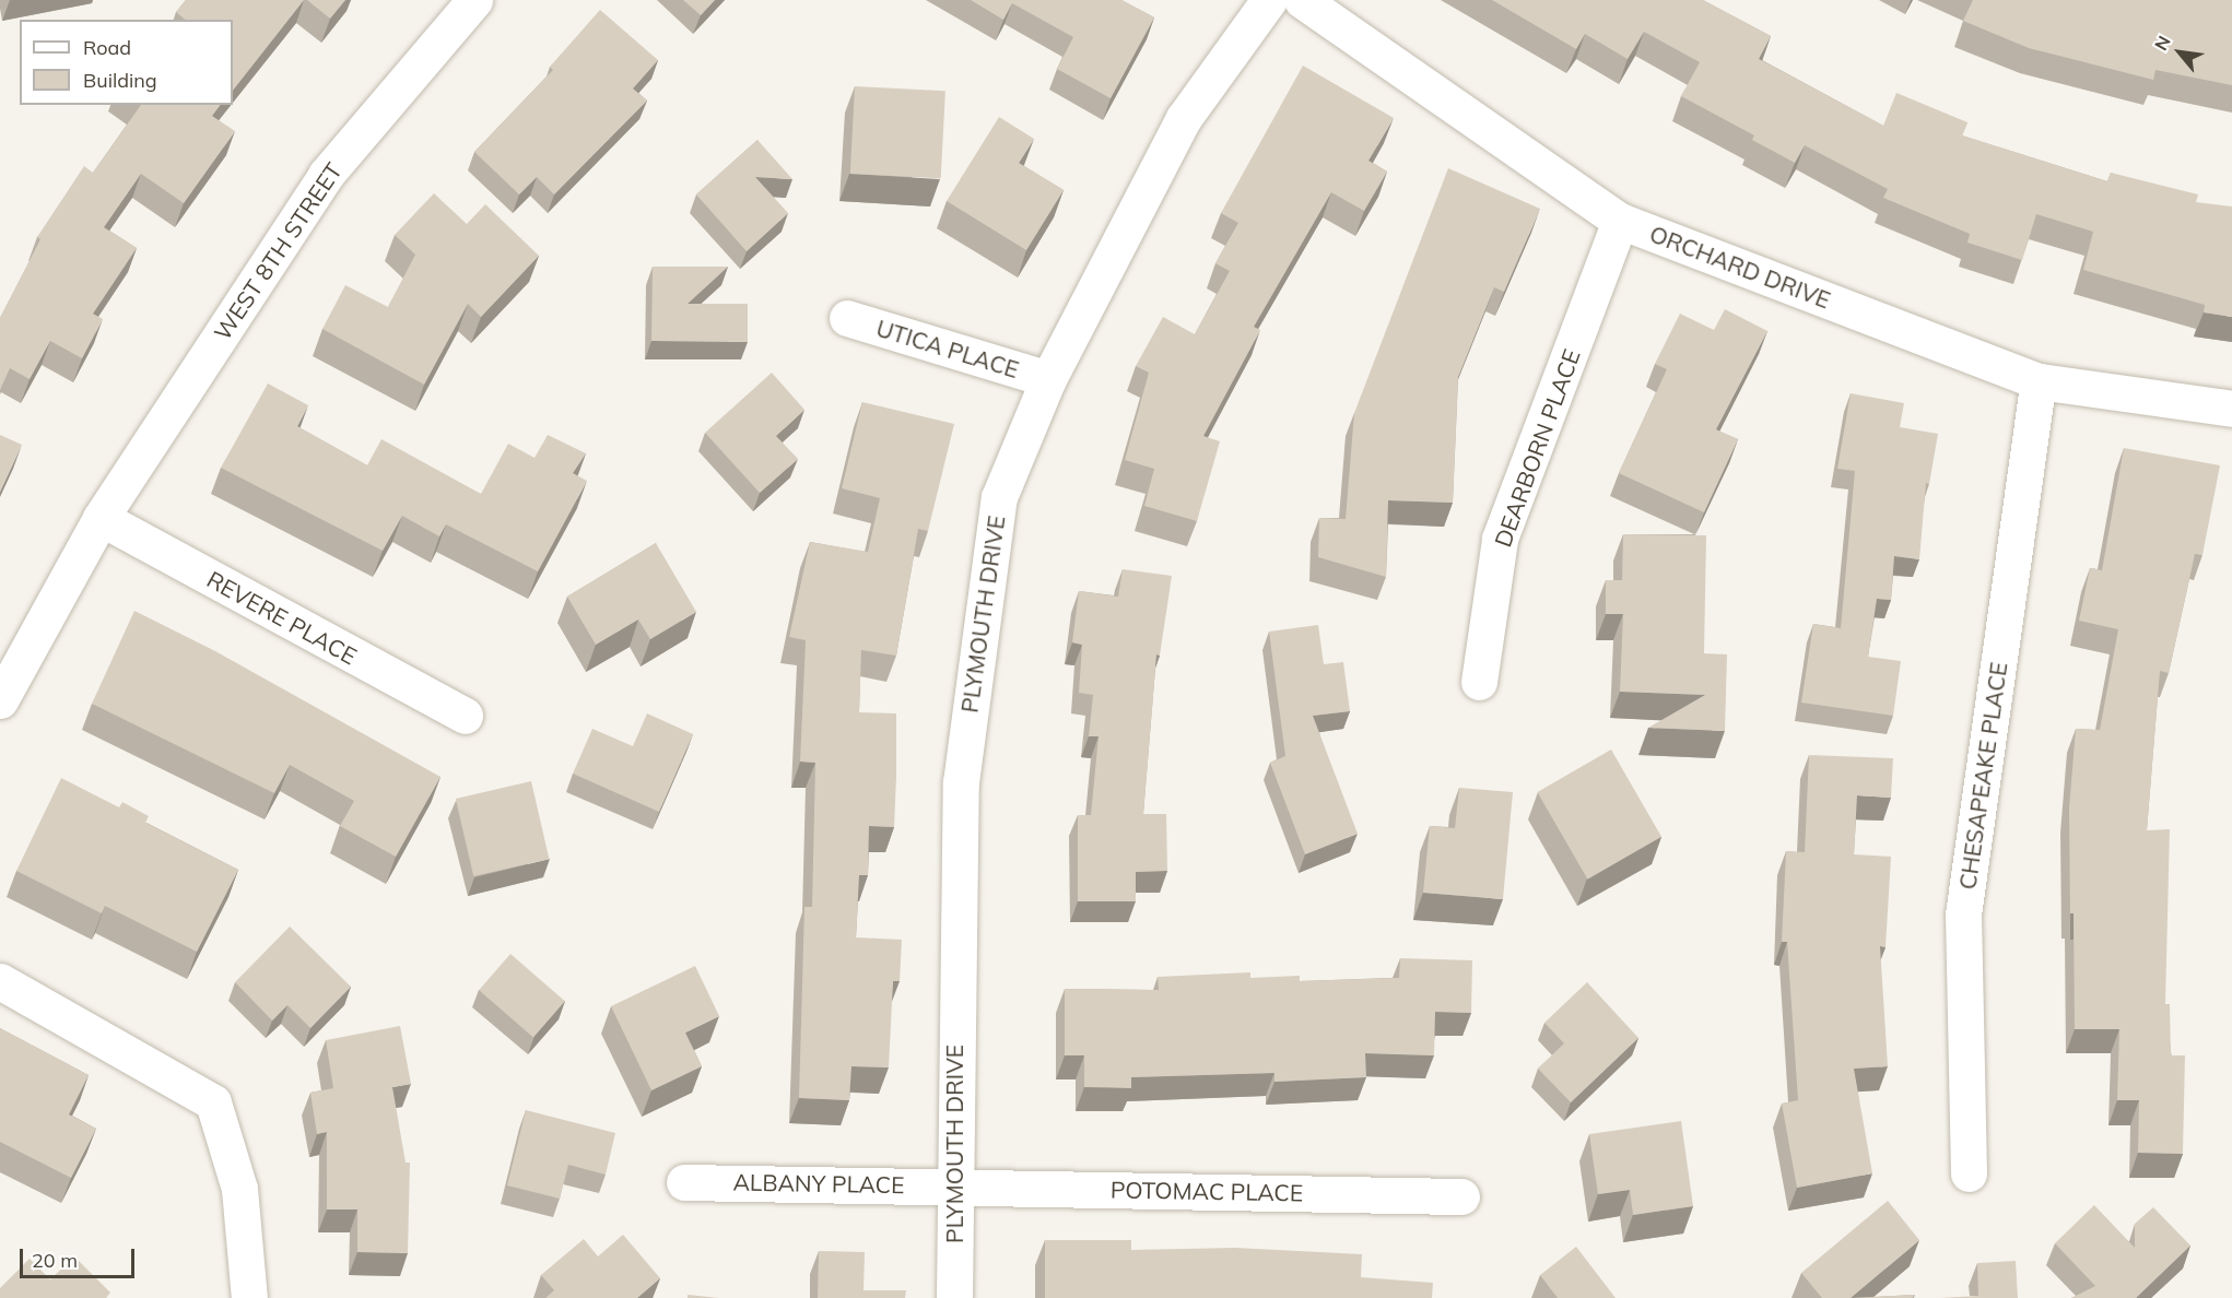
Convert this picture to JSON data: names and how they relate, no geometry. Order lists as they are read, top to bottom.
{
  "streets": {
    "street": [
      "WEST 8TH STREET",
      "ORCHARD DRIVE",
      "UTICA PLACE",
      "DEARBORN PLACE",
      "PLYMOUTH DRIVE",
      "REVERE PLACE",
      "CHESAPEAKE PLACE",
      "ALBANY PLACE",
      "POTOMAC PLACE"
    ]
  },
  "crossings": [
    ["WEST 8TH STREET", "REVERE PLACE"],
    ["ORCHARD DRIVE", "DEARBORN PLACE"],
    ["ORCHARD DRIVE", "CHESAPEAKE PLACE"],
    ["UTICA PLACE", "PLYMOUTH DRIVE"],
    ["PLYMOUTH DRIVE", "ALBANY PLACE"],
    ["PLYMOUTH DRIVE", "POTOMAC PLACE"],
    ["ALBANY PLACE", "POTOMAC PLACE"]
  ],
  "legend": ["Road", "Building"],
  "scale_bar": "20 m",
  "north": "top left"
}
